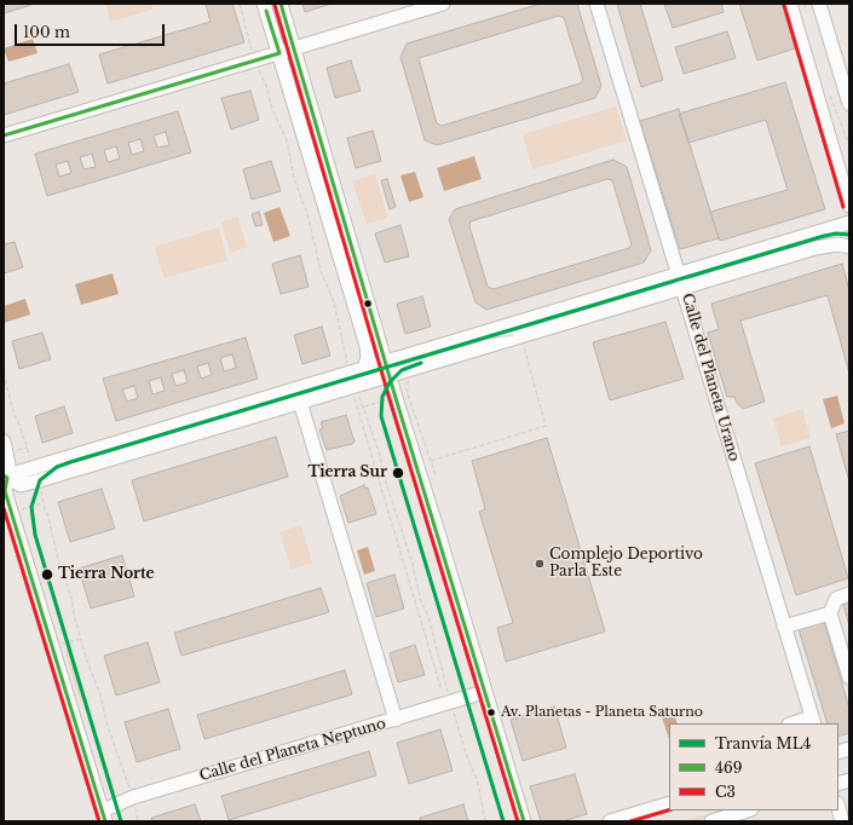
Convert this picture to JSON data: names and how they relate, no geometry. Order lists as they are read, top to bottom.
{
  "streets": {
    "street": ["Calle del Planeta Urano", "Calle del Planeta Neptuno"]
  },
  "places": [
    "Tierra Sur",
    "Complejo Deportivo Parla Este",
    "Tierra Norte",
    "Av. Planetas - Planeta Saturno"
  ],
  "lines": ["transit line 469", "transit line C3", "tram line ML4"],
  "legend": ["Tranvía ML4", "469", "C3"],
  "scale_bar": "100 m"
}
